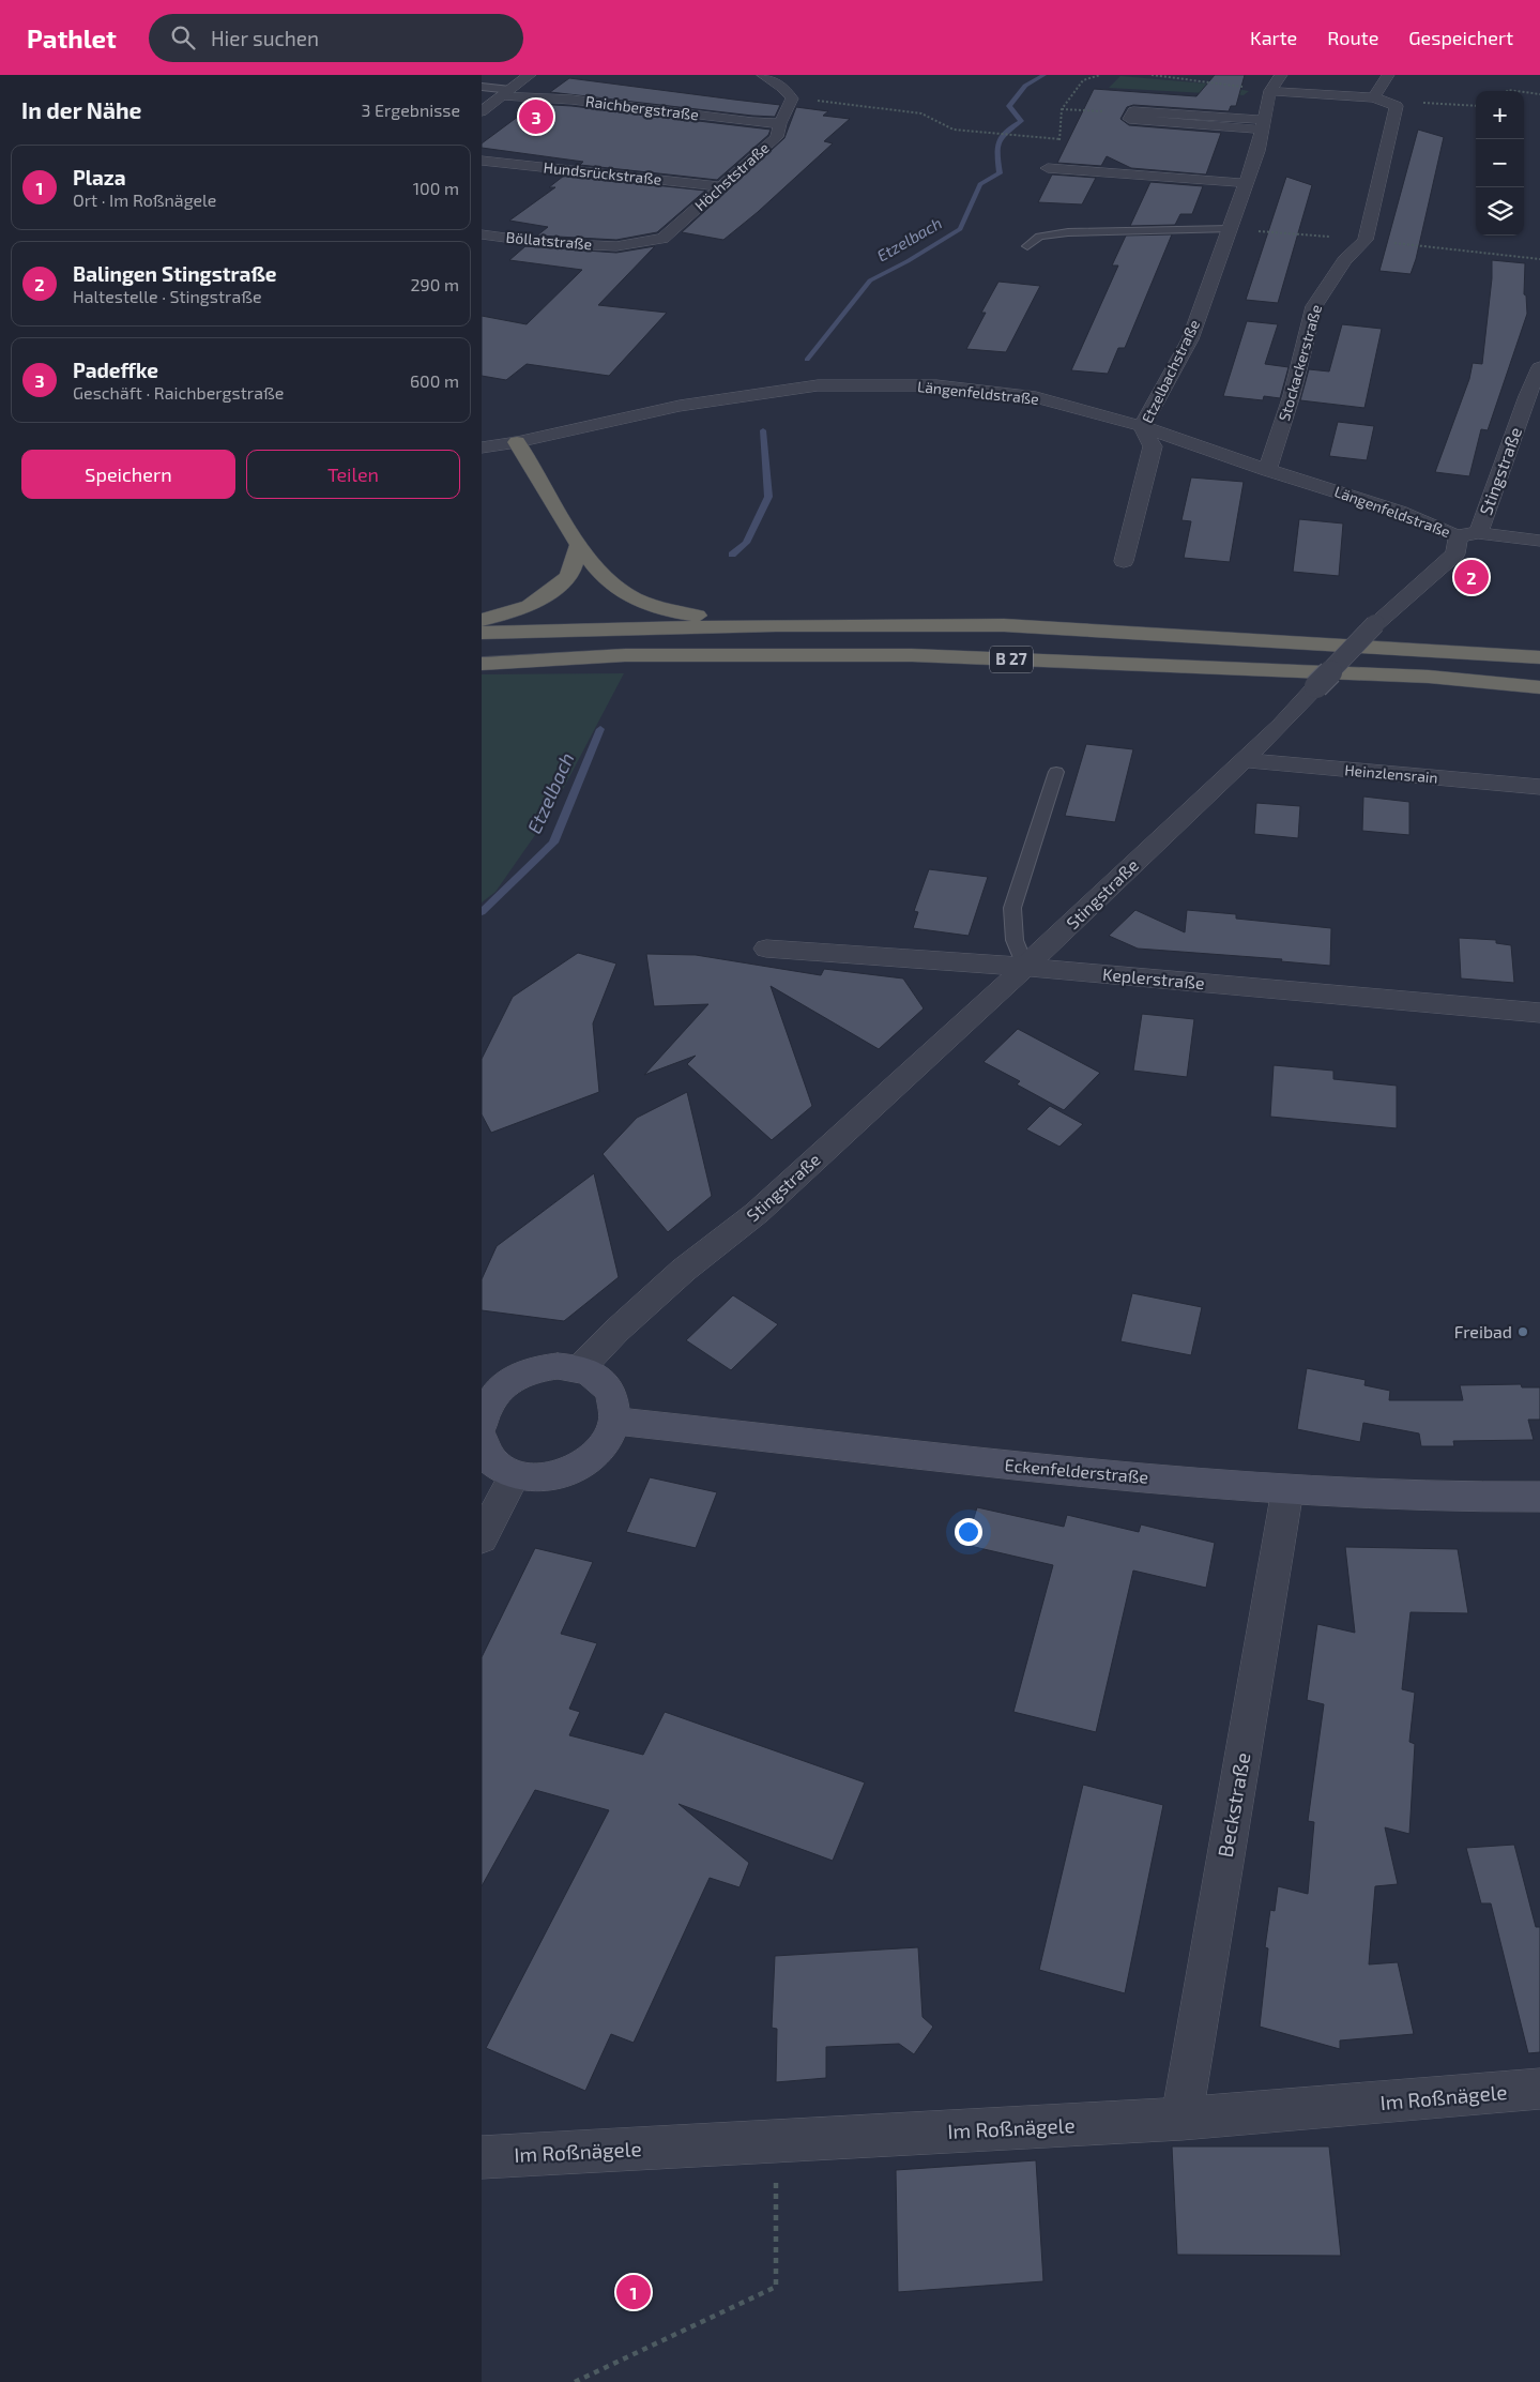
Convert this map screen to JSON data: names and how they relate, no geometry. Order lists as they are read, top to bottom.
{
  "streets": {
    "highway": ["B 27"],
    "main road": ["Eckenfelderstraße"],
    "street": [
      "Raichbergstraße",
      "Hundsrückstraße",
      "Höchststraße",
      "Böllatstraße",
      "Stockackerstraße",
      "Etzelbachstraße",
      "Längenfeldstraße",
      "Stingstraße",
      "Heinzlensrain",
      "Keplerstraße",
      "Beckstraße",
      "Im Roßnägele"
    ]
  },
  "crossings": [
    ["Raichbergstraße", "Höchststraße"],
    ["Hundsrückstraße", "Höchststraße"],
    ["Höchststraße", "Böllatstraße"],
    ["Stockackerstraße", "Längenfeldstraße"],
    ["Etzelbachstraße", "Längenfeldstraße"],
    ["Längenfeldstraße", "Stingstraße"],
    ["Stingstraße", "Heinzlensrain"],
    ["Stingstraße", "Keplerstraße"],
    ["Stingstraße", "Eckenfelderstraße"],
    ["Eckenfelderstraße", "Beckstraße"],
    ["Beckstraße", "Im Roßnägele"]
  ],
  "water": ["Etzelbach"],
  "places": ["Freibad"],
  "page": {
    "header": "Pathlet",
    "search": "Hier suchen",
    "nav": ["Karte", "Route", "Gespeichert"],
    "heading": ["In der Nähe", "3 Ergebnisse"],
    "map_buttons": ["+", "−"],
    "pins": ["3", "2", "1"],
    "list": [
      {
        "mark": "1",
        "name": "Plaza",
        "note": "Ort · Im Roßnägele",
        "value": "100 m"
      },
      {
        "mark": "2",
        "name": "Balingen Stingstraße",
        "note": "Haltestelle · Stingstraße",
        "value": "290 m"
      },
      {
        "mark": "3",
        "name": "Padeffke",
        "note": "Geschäft · Raichbergstraße",
        "value": "600 m"
      }
    ],
    "buttons": ["Speichern", "Teilen"]
  }
}
